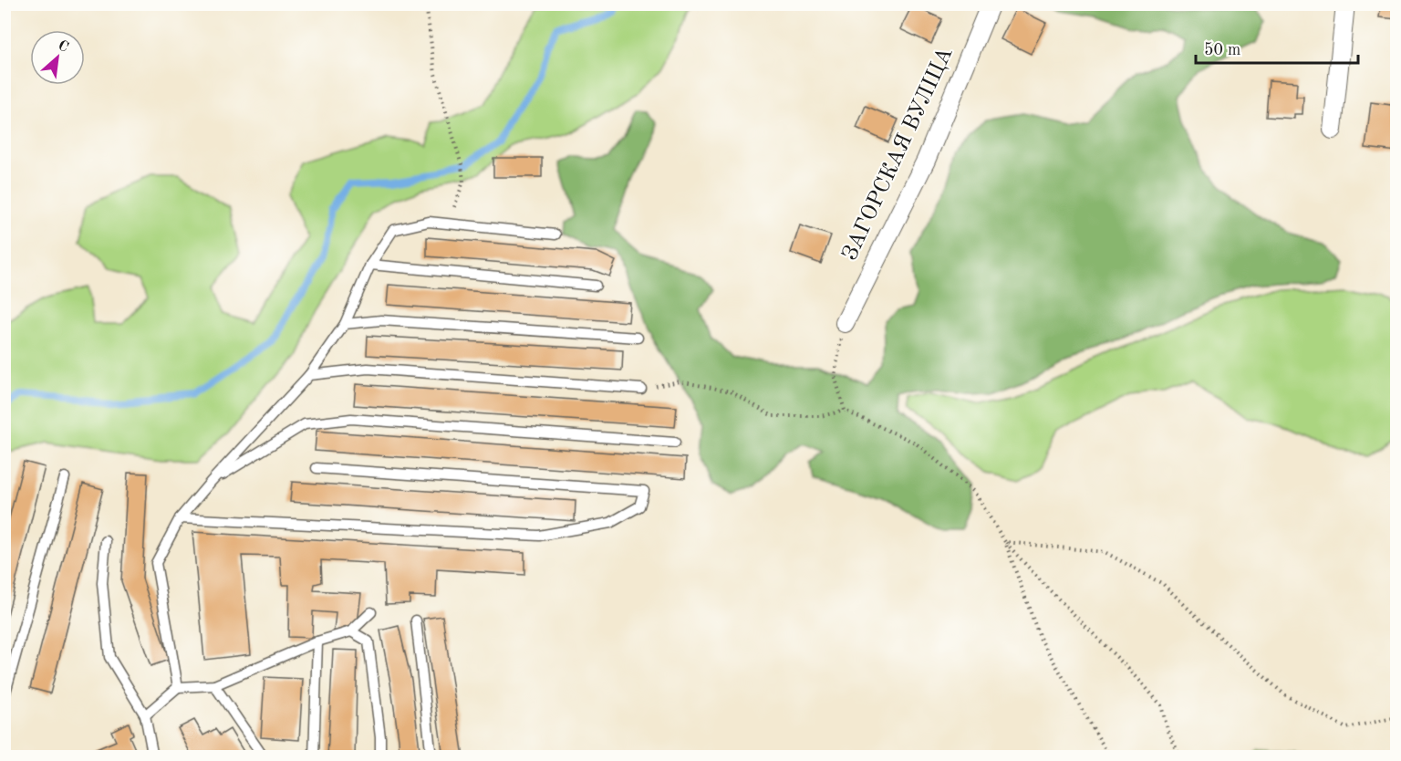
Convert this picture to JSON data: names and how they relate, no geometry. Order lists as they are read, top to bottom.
{
  "streets": {
    "street": ["ЗАГОРСКАЯ ВУЛІЦА"]
  },
  "scale_bar": "50 m",
  "north": "top right"
}
